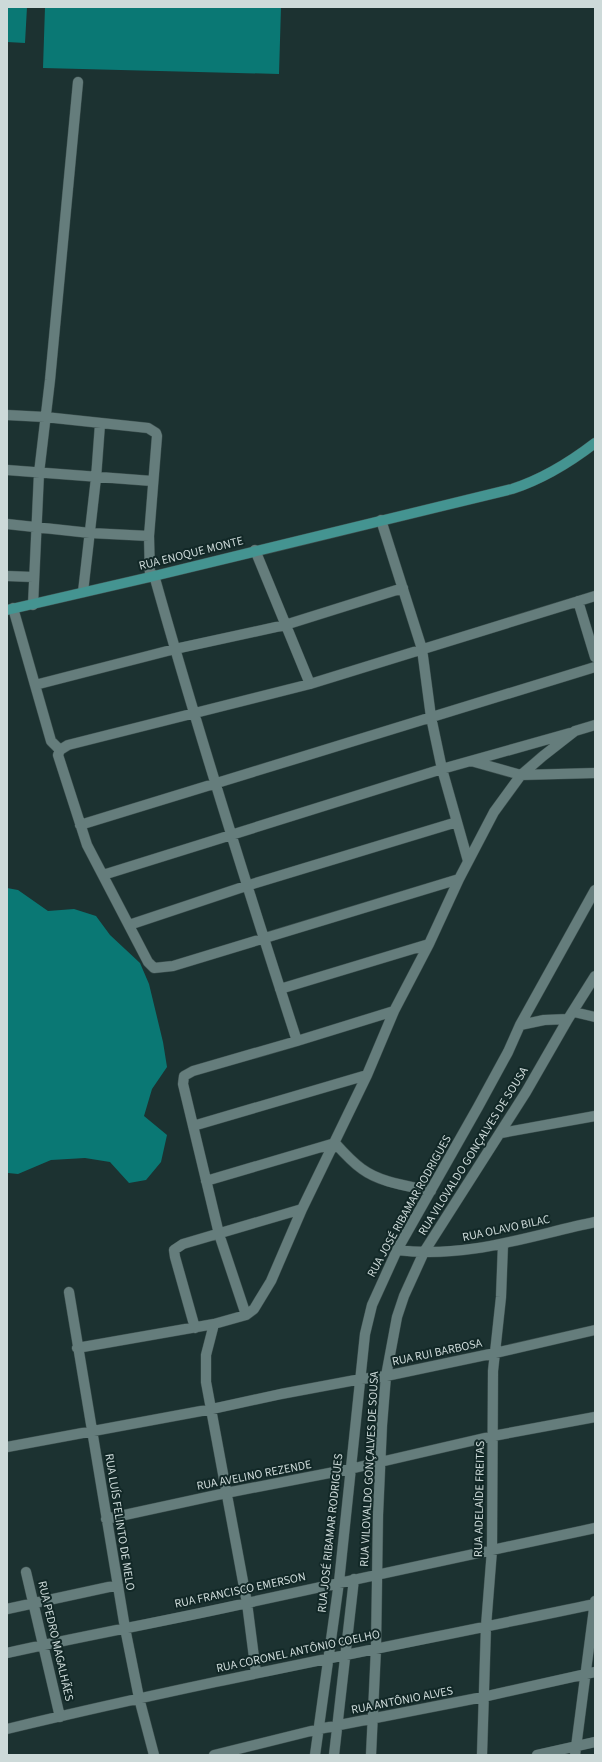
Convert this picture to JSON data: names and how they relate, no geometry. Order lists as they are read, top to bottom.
{
  "streets": {
    "main road": ["RUA ENOQUE MONTE"],
    "street": [
      "RUA VILOVALDO GONÇALVES DE SOUSA",
      "RUA JOSÉ RIBAMAR RODRIGUES",
      "RUA OLAVO BILAC",
      "RUA RUI BARBOSA",
      "RUA AVELINO REZENDE",
      "RUA ADELAÍDE FREITAS",
      "RUA LUÍS FELINTO DE MELO",
      "RUA FRANCISCO EMERSON",
      "RUA PEDRO MAGALHÃES",
      "RUA CORONEL ANTÔNIO COELHO",
      "RUA ANTÔNIO ALVES"
    ]
  },
  "crossings": [
    ["RUA VILOVALDO GONÇALVES DE SOUSA", "RUA OLAVO BILAC"],
    ["RUA VILOVALDO GONÇALVES DE SOUSA", "RUA RUI BARBOSA"],
    ["RUA VILOVALDO GONÇALVES DE SOUSA", "RUA AVELINO REZENDE"],
    ["RUA VILOVALDO GONÇALVES DE SOUSA", "RUA FRANCISCO EMERSON"],
    ["RUA VILOVALDO GONÇALVES DE SOUSA", "RUA CORONEL ANTÔNIO COELHO"],
    ["RUA VILOVALDO GONÇALVES DE SOUSA", "RUA ANTÔNIO ALVES"],
    ["RUA JOSÉ RIBAMAR RODRIGUES", "RUA OLAVO BILAC"],
    ["RUA JOSÉ RIBAMAR RODRIGUES", "RUA RUI BARBOSA"],
    ["RUA JOSÉ RIBAMAR RODRIGUES", "RUA AVELINO REZENDE"],
    ["RUA JOSÉ RIBAMAR RODRIGUES", "RUA FRANCISCO EMERSON"],
    ["RUA JOSÉ RIBAMAR RODRIGUES", "RUA CORONEL ANTÔNIO COELHO"],
    ["RUA JOSÉ RIBAMAR RODRIGUES", "RUA ANTÔNIO ALVES"],
    ["RUA OLAVO BILAC", "RUA ADELAÍDE FREITAS"],
    ["RUA RUI BARBOSA", "RUA ADELAÍDE FREITAS"],
    ["RUA RUI BARBOSA", "RUA LUÍS FELINTO DE MELO"],
    ["RUA AVELINO REZENDE", "RUA ADELAÍDE FREITAS"],
    ["RUA AVELINO REZENDE", "RUA LUÍS FELINTO DE MELO"],
    ["RUA ADELAÍDE FREITAS", "RUA FRANCISCO EMERSON"],
    ["RUA ADELAÍDE FREITAS", "RUA CORONEL ANTÔNIO COELHO"],
    ["RUA ADELAÍDE FREITAS", "RUA ANTÔNIO ALVES"],
    ["RUA LUÍS FELINTO DE MELO", "RUA FRANCISCO EMERSON"],
    ["RUA LUÍS FELINTO DE MELO", "RUA CORONEL ANTÔNIO COELHO"],
    ["RUA FRANCISCO EMERSON", "RUA PEDRO MAGALHÃES"],
    ["RUA PEDRO MAGALHÃES", "RUA CORONEL ANTÔNIO COELHO"]
  ]
}
